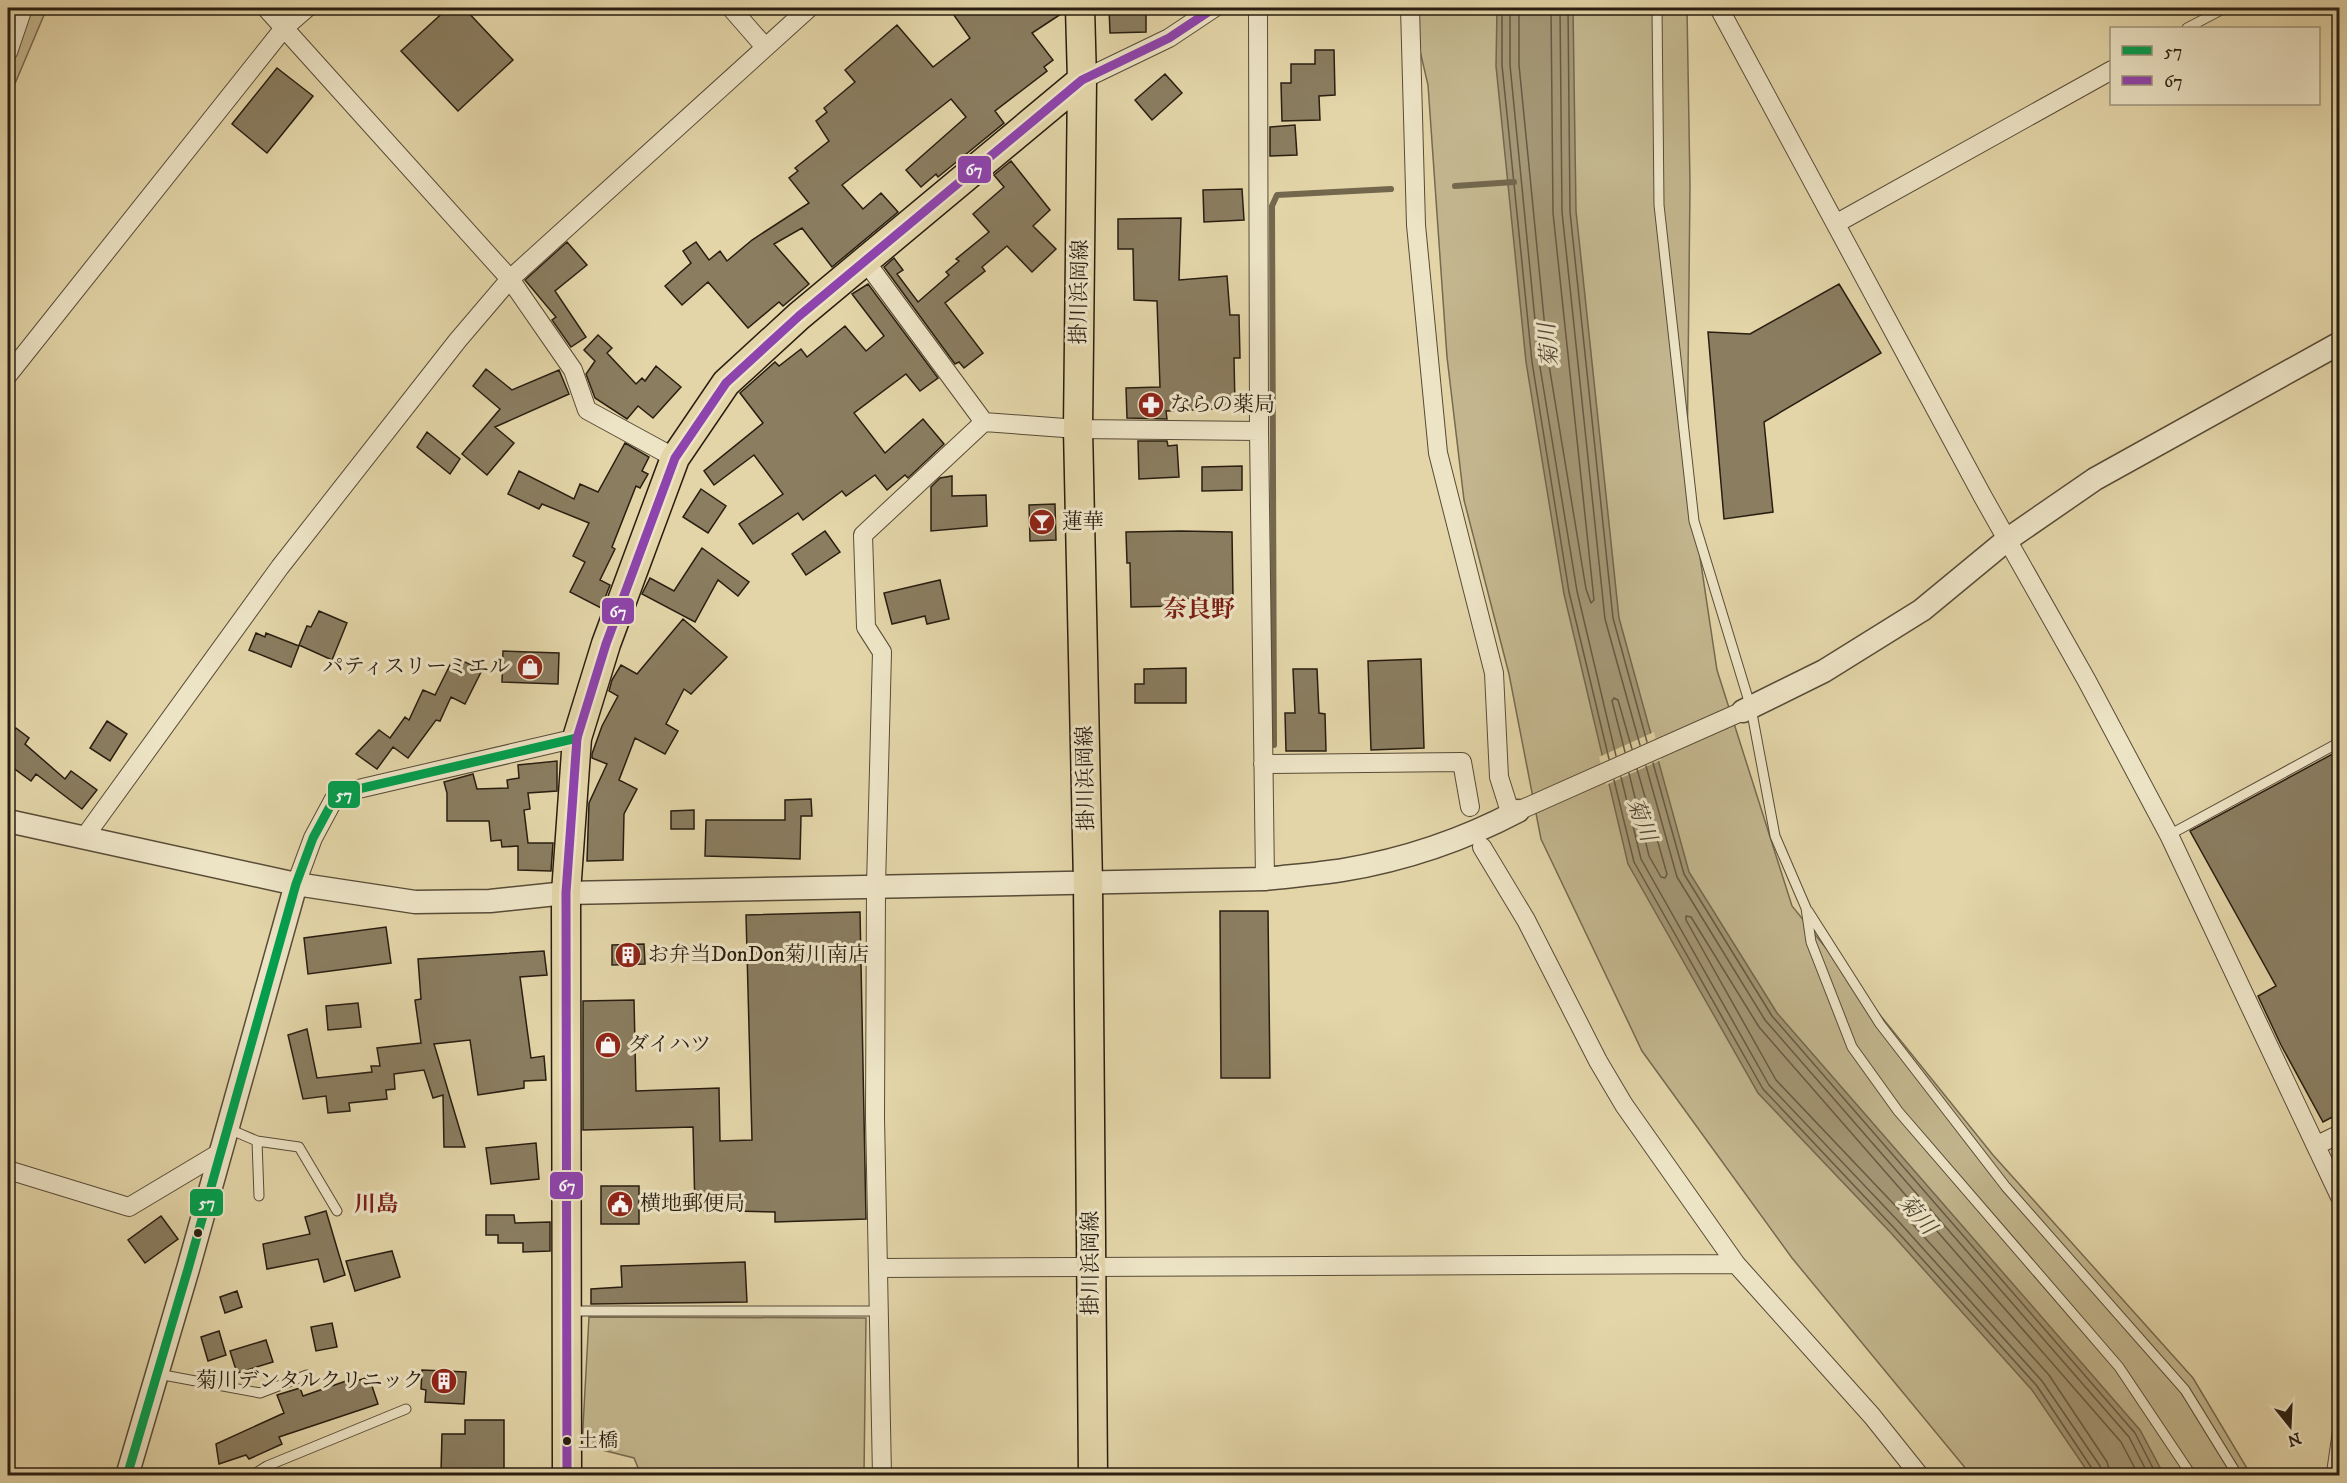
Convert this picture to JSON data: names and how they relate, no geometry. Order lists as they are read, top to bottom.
{
  "streets": {
    "main road": ["掛川浜岡線"]
  },
  "districts": ["奈良野", "川島"],
  "water": ["菊川"],
  "places": {
    "pharmacy": ["ならの薬局"],
    "bar": ["蓮華"],
    "shop": ["パティスリーミエル", "ダイハツ"],
    "building": ["お弁当DonDon菊川南店", "菊川デンタルクリニック"],
    "public building": ["横地郵便局"],
    "other": ["土橋"]
  },
  "lines": ["transit line 67", "transit line 57"],
  "legend": ["57", "67"],
  "north": "bottom"
}
